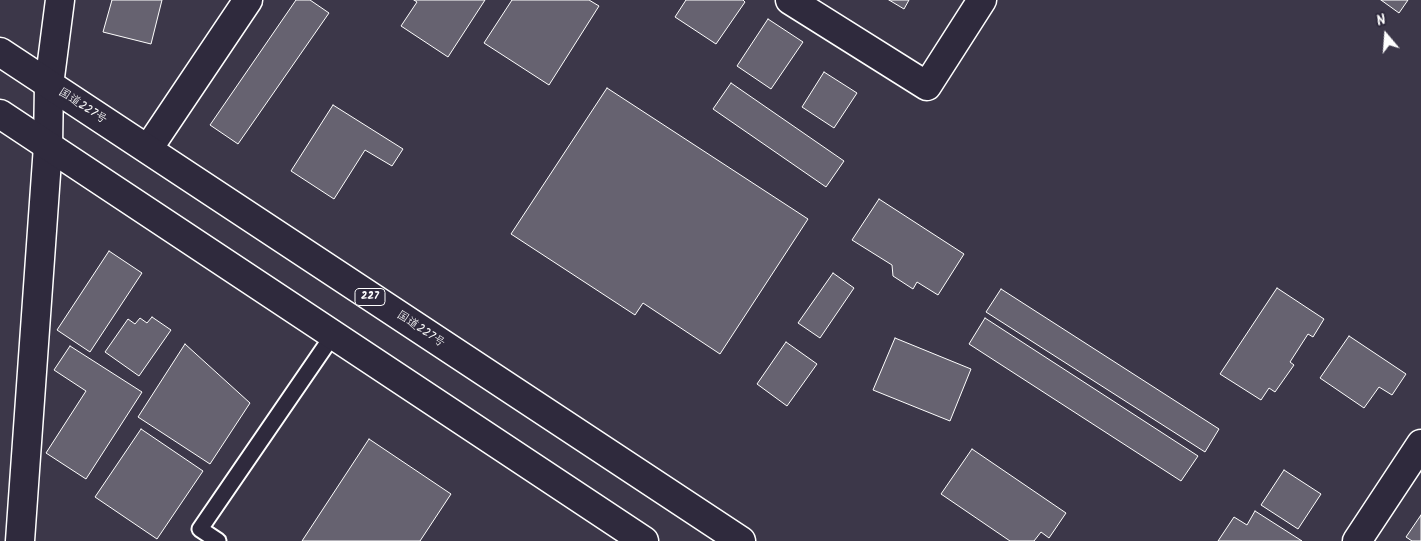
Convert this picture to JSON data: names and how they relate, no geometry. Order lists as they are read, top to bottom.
{
  "streets": {
    "main road": ["国道227号", "227"]
  },
  "north": "top"
}
